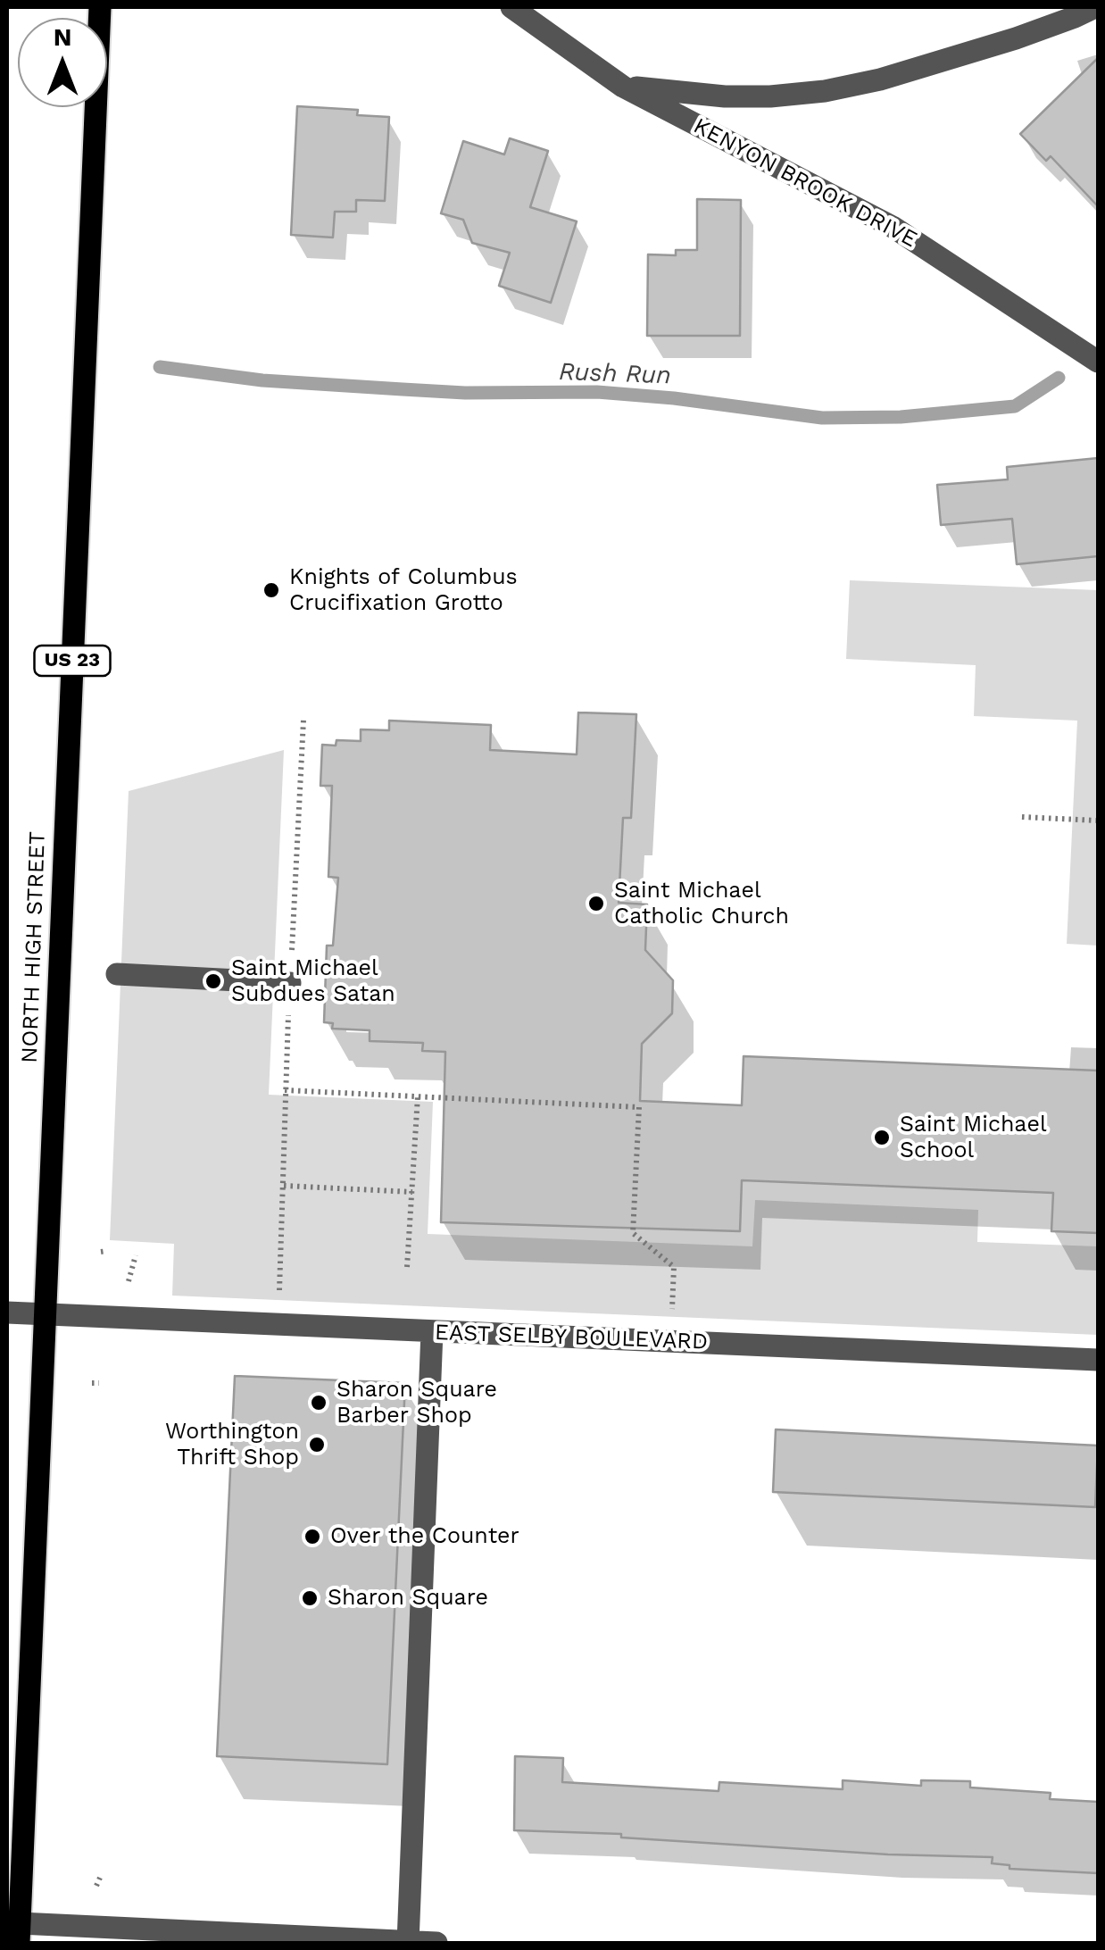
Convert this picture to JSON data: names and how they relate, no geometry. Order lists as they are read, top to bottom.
{
  "streets": {
    "main road": ["US 23", "NORTH HIGH STREET"],
    "street": ["KENYON BROOK DRIVE", "EAST SELBY BOULEVARD"]
  },
  "crossings": [
    ["NORTH HIGH STREET", "EAST SELBY BOULEVARD"]
  ],
  "water": ["Rush Run"],
  "places": [
    "Knights of Columbus Crucifixation Grotto",
    "Saint Michael Catholic Church",
    "Saint Michael Subdues Satan",
    "Saint Michael School",
    "Sharon Square Barber Shop",
    "Worthington Thrift Shop",
    "Over the Counter",
    "Sharon Square"
  ],
  "north": "top"
}
